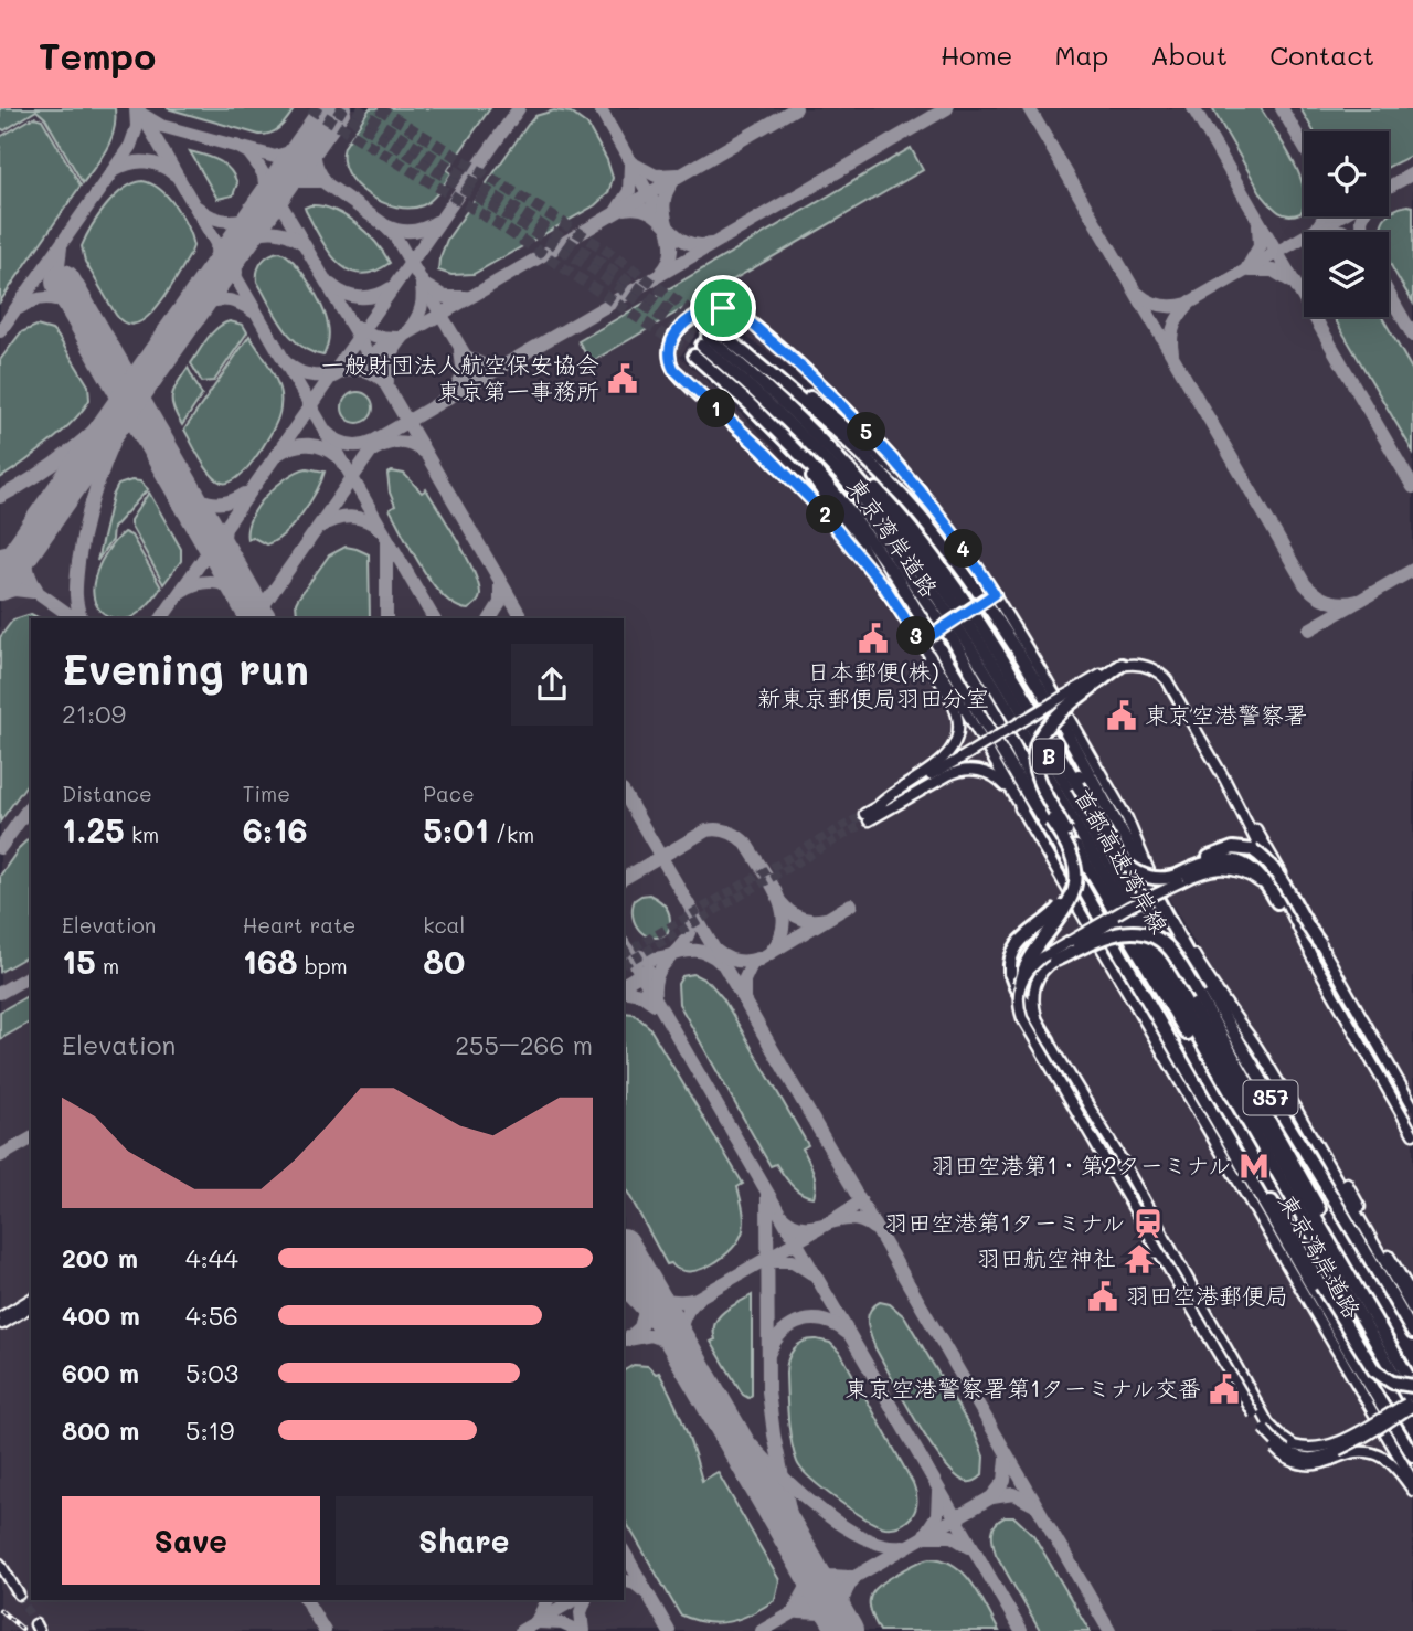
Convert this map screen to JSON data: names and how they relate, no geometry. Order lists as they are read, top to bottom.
{
  "streets": {
    "highway": [
      "東京湾岸道路",
      "B",
      "首都高速湾岸線",
      "357"
    ]
  },
  "crossings": [
    ["東京湾岸道路", "首都高速湾岸線"]
  ],
  "places": {
    "public building": [
      "一般財団法人航空保安協会 東京第一事務所",
      "日本郵便(株) 新東京郵便局羽田分室",
      "東京空港警察署",
      "羽田空港郵便局",
      "東京空港警察署第1ターミナル交番"
    ],
    "metro station": ["羽田空港第1・第2ターミナル"],
    "station": ["羽田空港第1ターミナル"],
    "temple": ["羽田航空神社"]
  },
  "page": {
    "header": "Tempo",
    "nav": [
      "Home",
      "Map",
      "About",
      "Contact"
    ],
    "pins": [
      "1",
      "5",
      "2",
      "4",
      "3"
    ],
    "heading": ["Evening run", "21:09"],
    "stats": [
      ["Distance", "1.25 km"],
      ["Time", "6:16"],
      ["Pace", "5:01 /km"],
      ["Elevation", "15 m"],
      ["Heart rate", "168 bpm"],
      ["kcal", "80"]
    ],
    "chart": ["Elevation", "255–266 m"],
    "list": [
      {
        "name": "200 m",
        "note": "4:44"
      },
      {
        "name": "400 m",
        "note": "4:56"
      },
      {
        "name": "600 m",
        "note": "5:03"
      },
      {
        "name": "800 m",
        "note": "5:19"
      }
    ],
    "buttons": ["Save", "Share"]
  }
}
